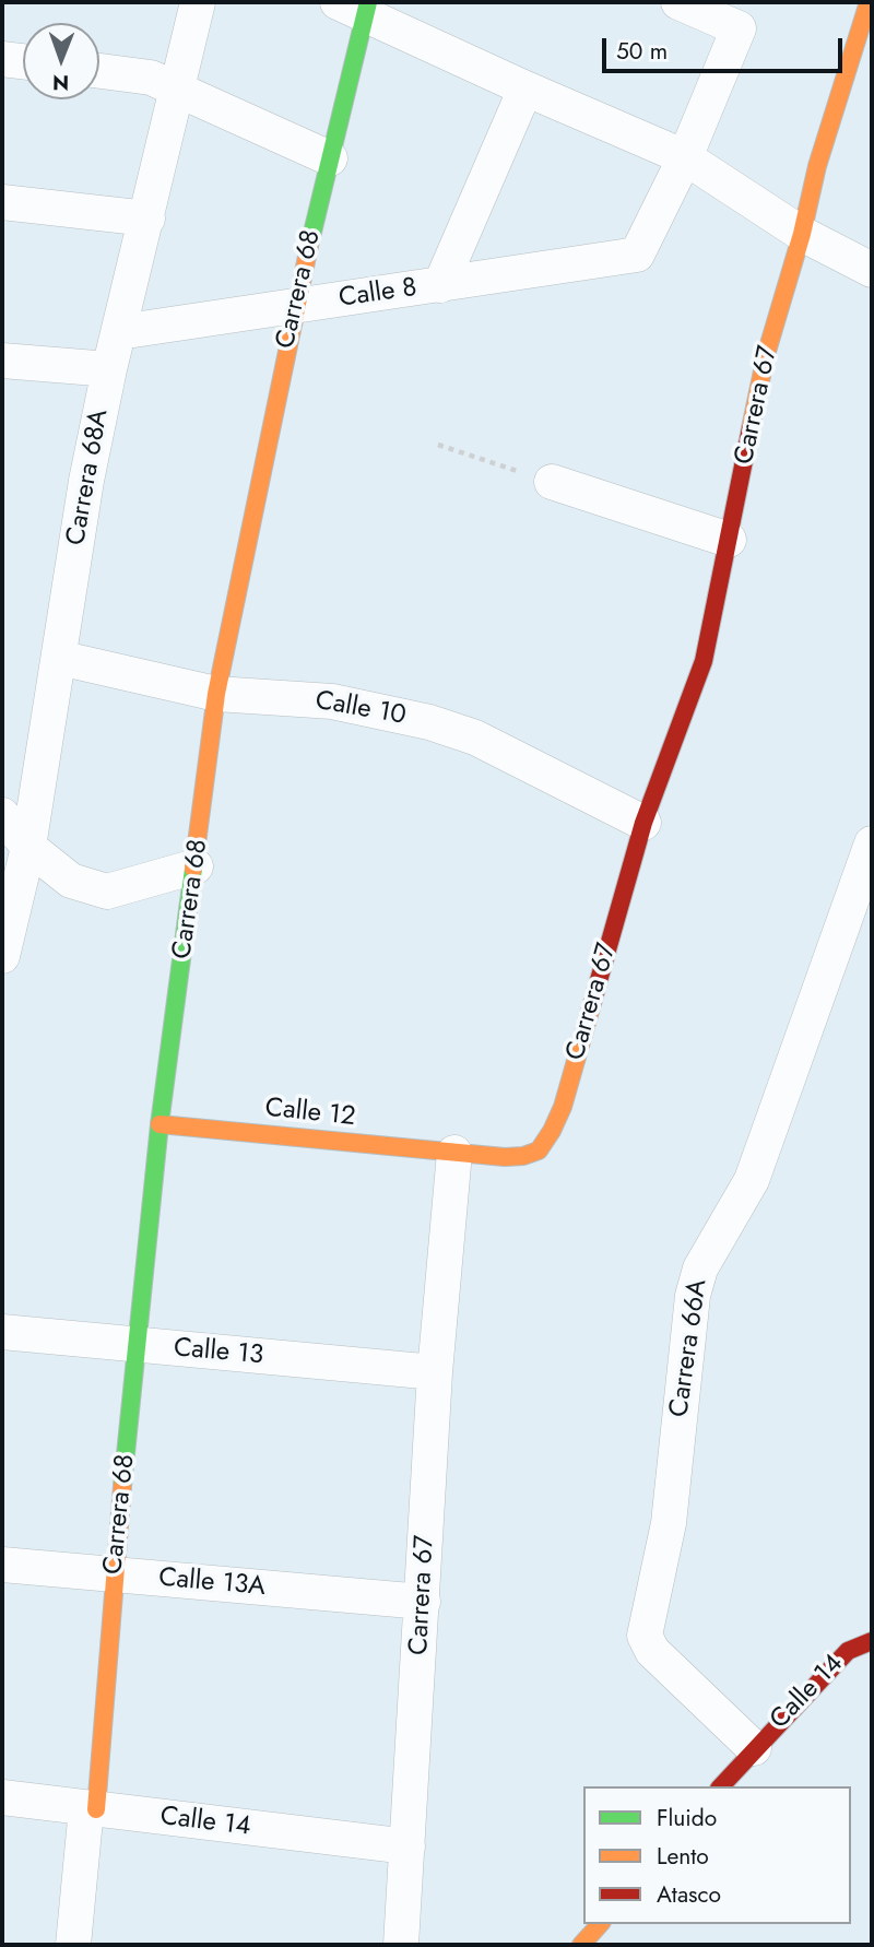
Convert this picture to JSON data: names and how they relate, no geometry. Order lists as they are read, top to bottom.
{
  "streets": {
    "street": [
      "Carrera 68",
      "Calle 8",
      "Carrera 67",
      "Carrera 68A",
      "Calle 10",
      "Calle 12",
      "Carrera 66A",
      "Calle 13",
      "Calle 13A",
      "Calle 14"
    ]
  },
  "crossings": [
    ["Carrera 68", "Calle 8"],
    ["Carrera 68", "Calle 10"],
    ["Carrera 68", "Calle 12"],
    ["Carrera 68", "Calle 13"],
    ["Carrera 68", "Calle 13A"],
    ["Carrera 68", "Calle 14"],
    ["Calle 8", "Carrera 68A"],
    ["Carrera 67", "Calle 10"],
    ["Carrera 67", "Calle 12"],
    ["Carrera 67", "Calle 13"],
    ["Carrera 67", "Calle 13A"],
    ["Carrera 67", "Calle 14"],
    ["Carrera 68A", "Calle 10"],
    ["Carrera 66A", "Calle 14"]
  ],
  "legend": ["Fluido", "Lento", "Atasco"],
  "scale_bar": "50 m",
  "north": "bottom"
}
